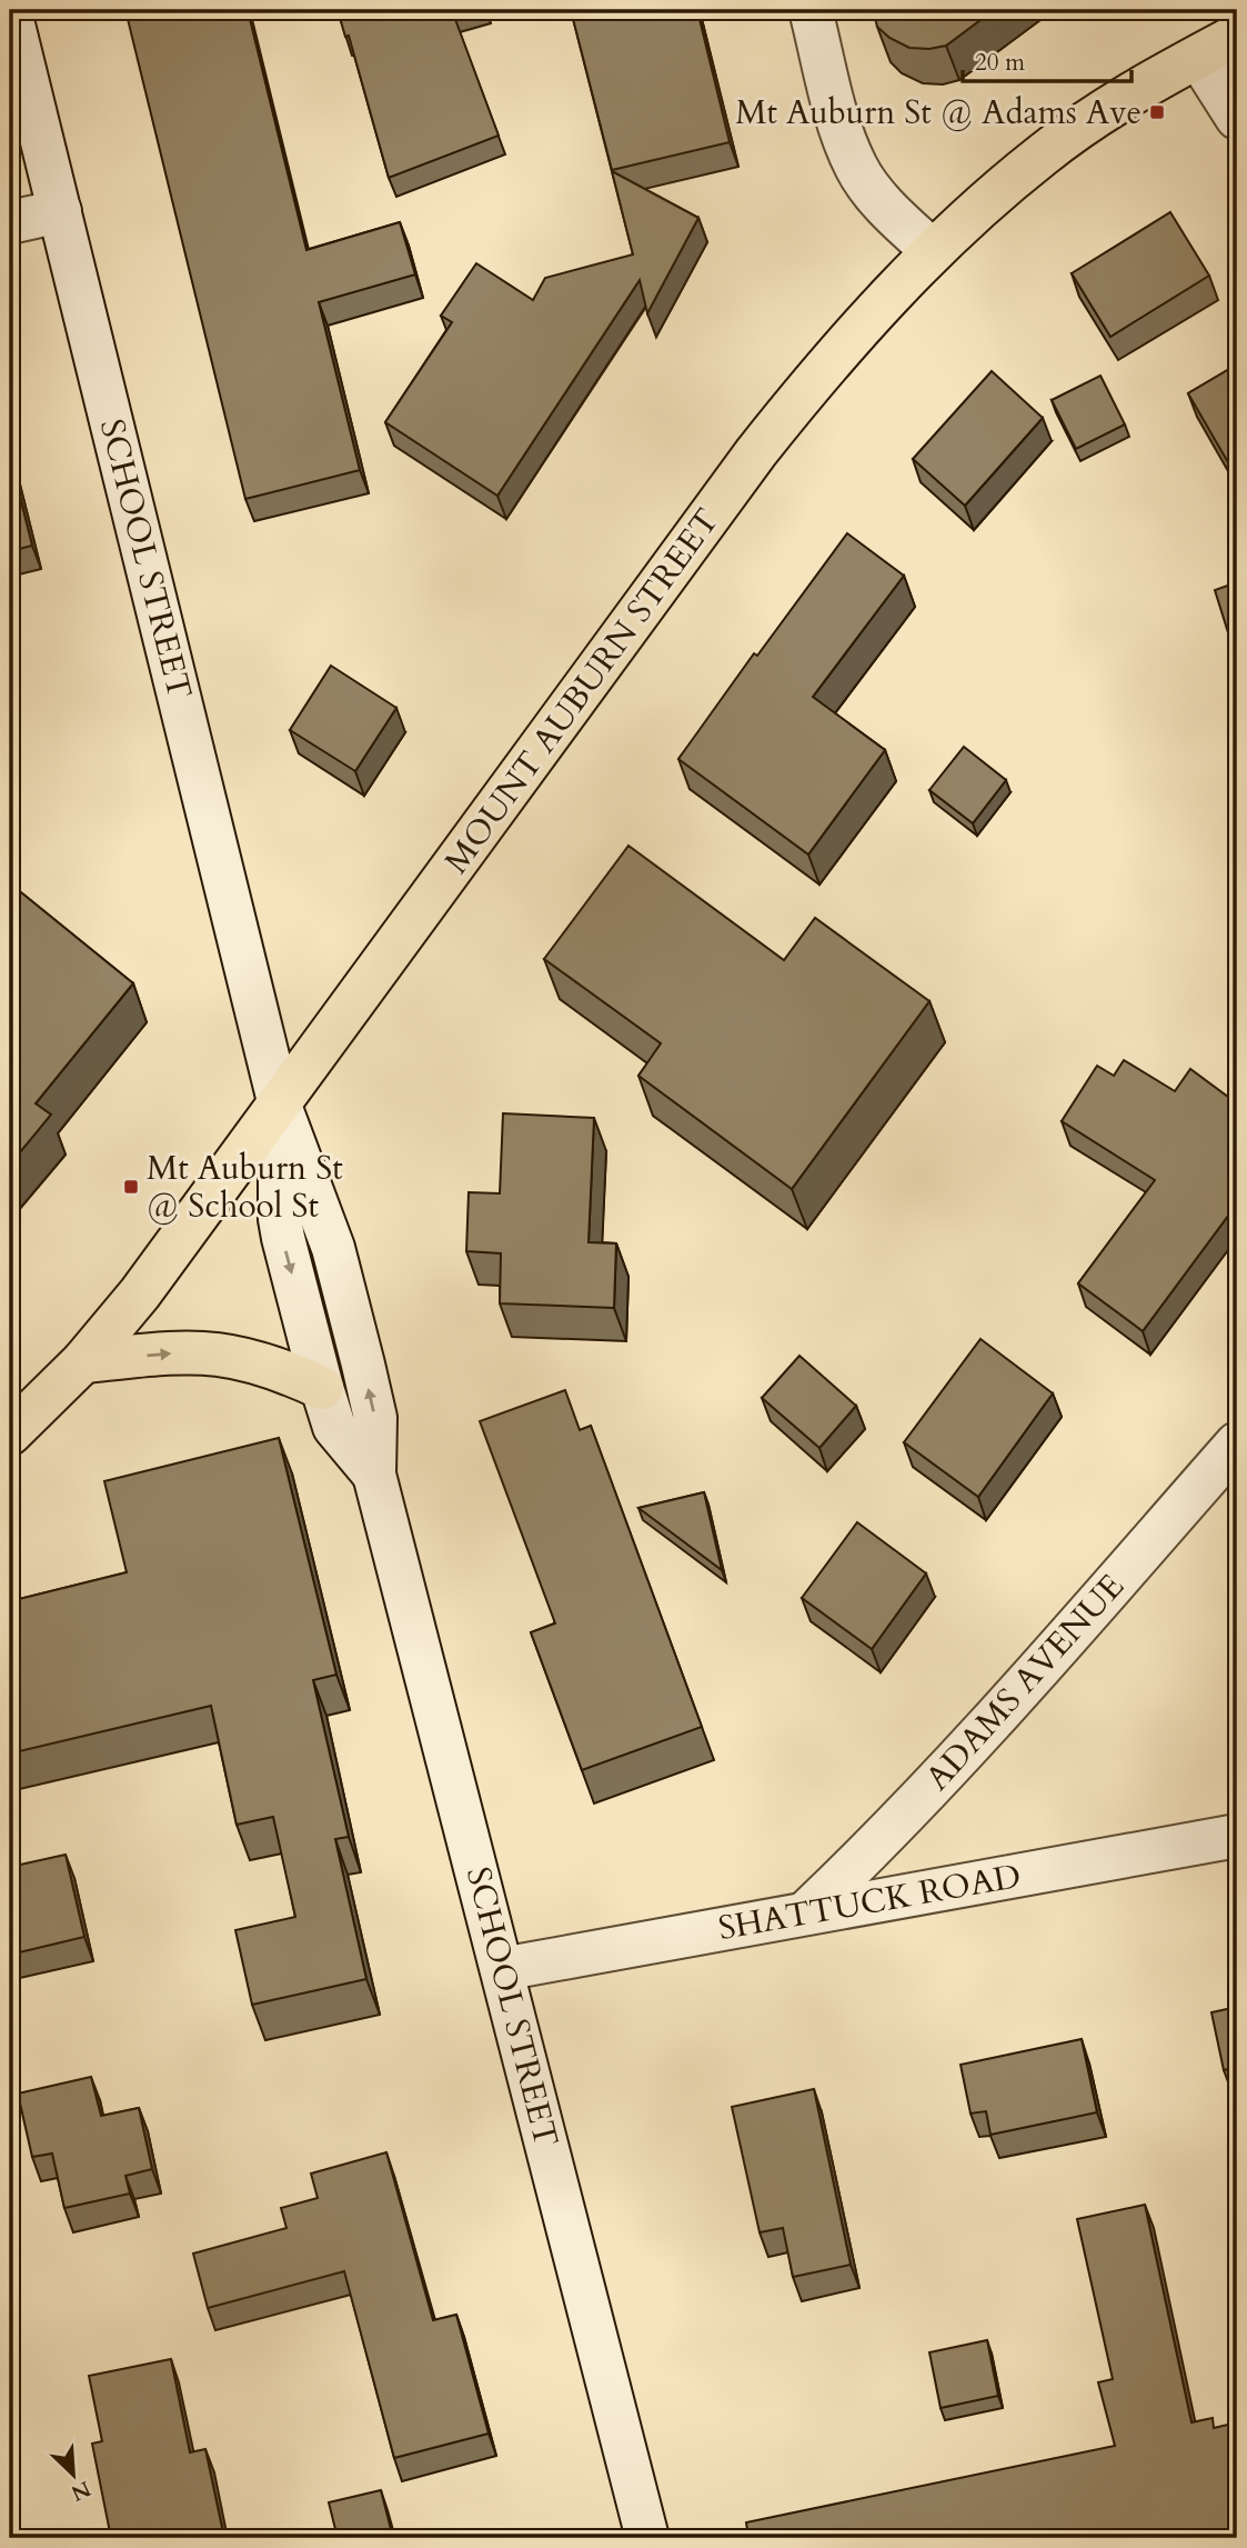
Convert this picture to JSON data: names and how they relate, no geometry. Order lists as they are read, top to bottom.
{
  "streets": {
    "main road": ["MOUNT AUBURN STREET"],
    "street": ["SCHOOL STREET", "ADAMS AVENUE", "SHATTUCK ROAD"]
  },
  "crossings": [
    ["SCHOOL STREET", "MOUNT AUBURN STREET"],
    ["SCHOOL STREET", "SHATTUCK ROAD"],
    ["ADAMS AVENUE", "SHATTUCK ROAD"]
  ],
  "places": {
    "transit": ["Mt Auburn St @ Adams Ave", "Mt Auburn St @ School St"]
  },
  "scale_bar": "20 m",
  "north": "bottom right"
}
